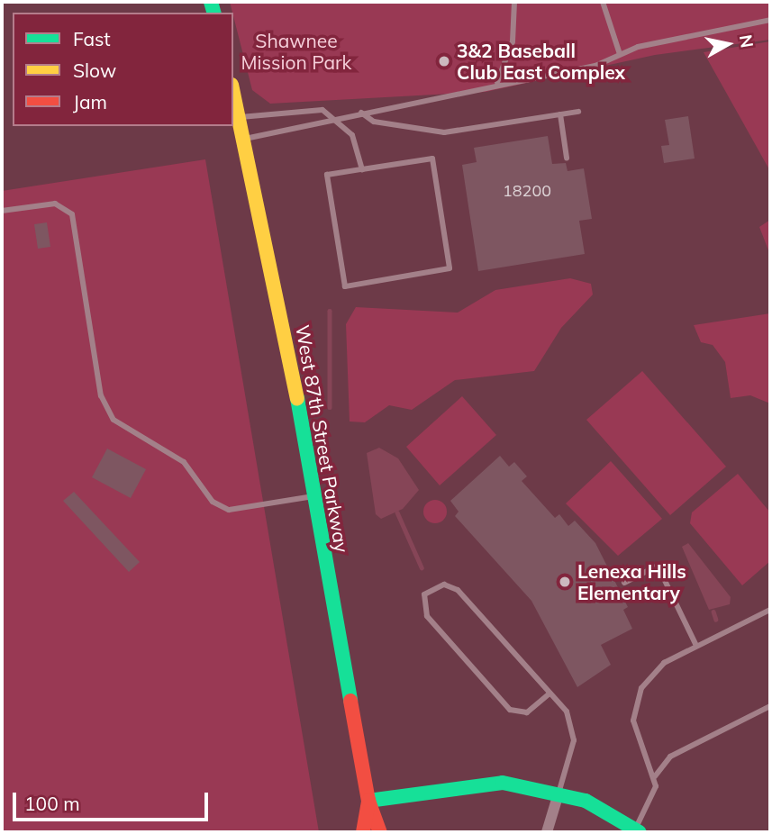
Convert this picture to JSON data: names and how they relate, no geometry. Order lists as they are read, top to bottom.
{
  "streets": {
    "main road": ["West 87th Street Parkway"]
  },
  "parks": ["Shawnee Mission Park"],
  "places": ["3&2 Baseball Club East Complex", "Lenexa Hills Elementary"],
  "house_numbers": ["18200"],
  "legend": ["Fast", "Slow", "Jam"],
  "scale_bar": "100 m",
  "north": "right"
}
